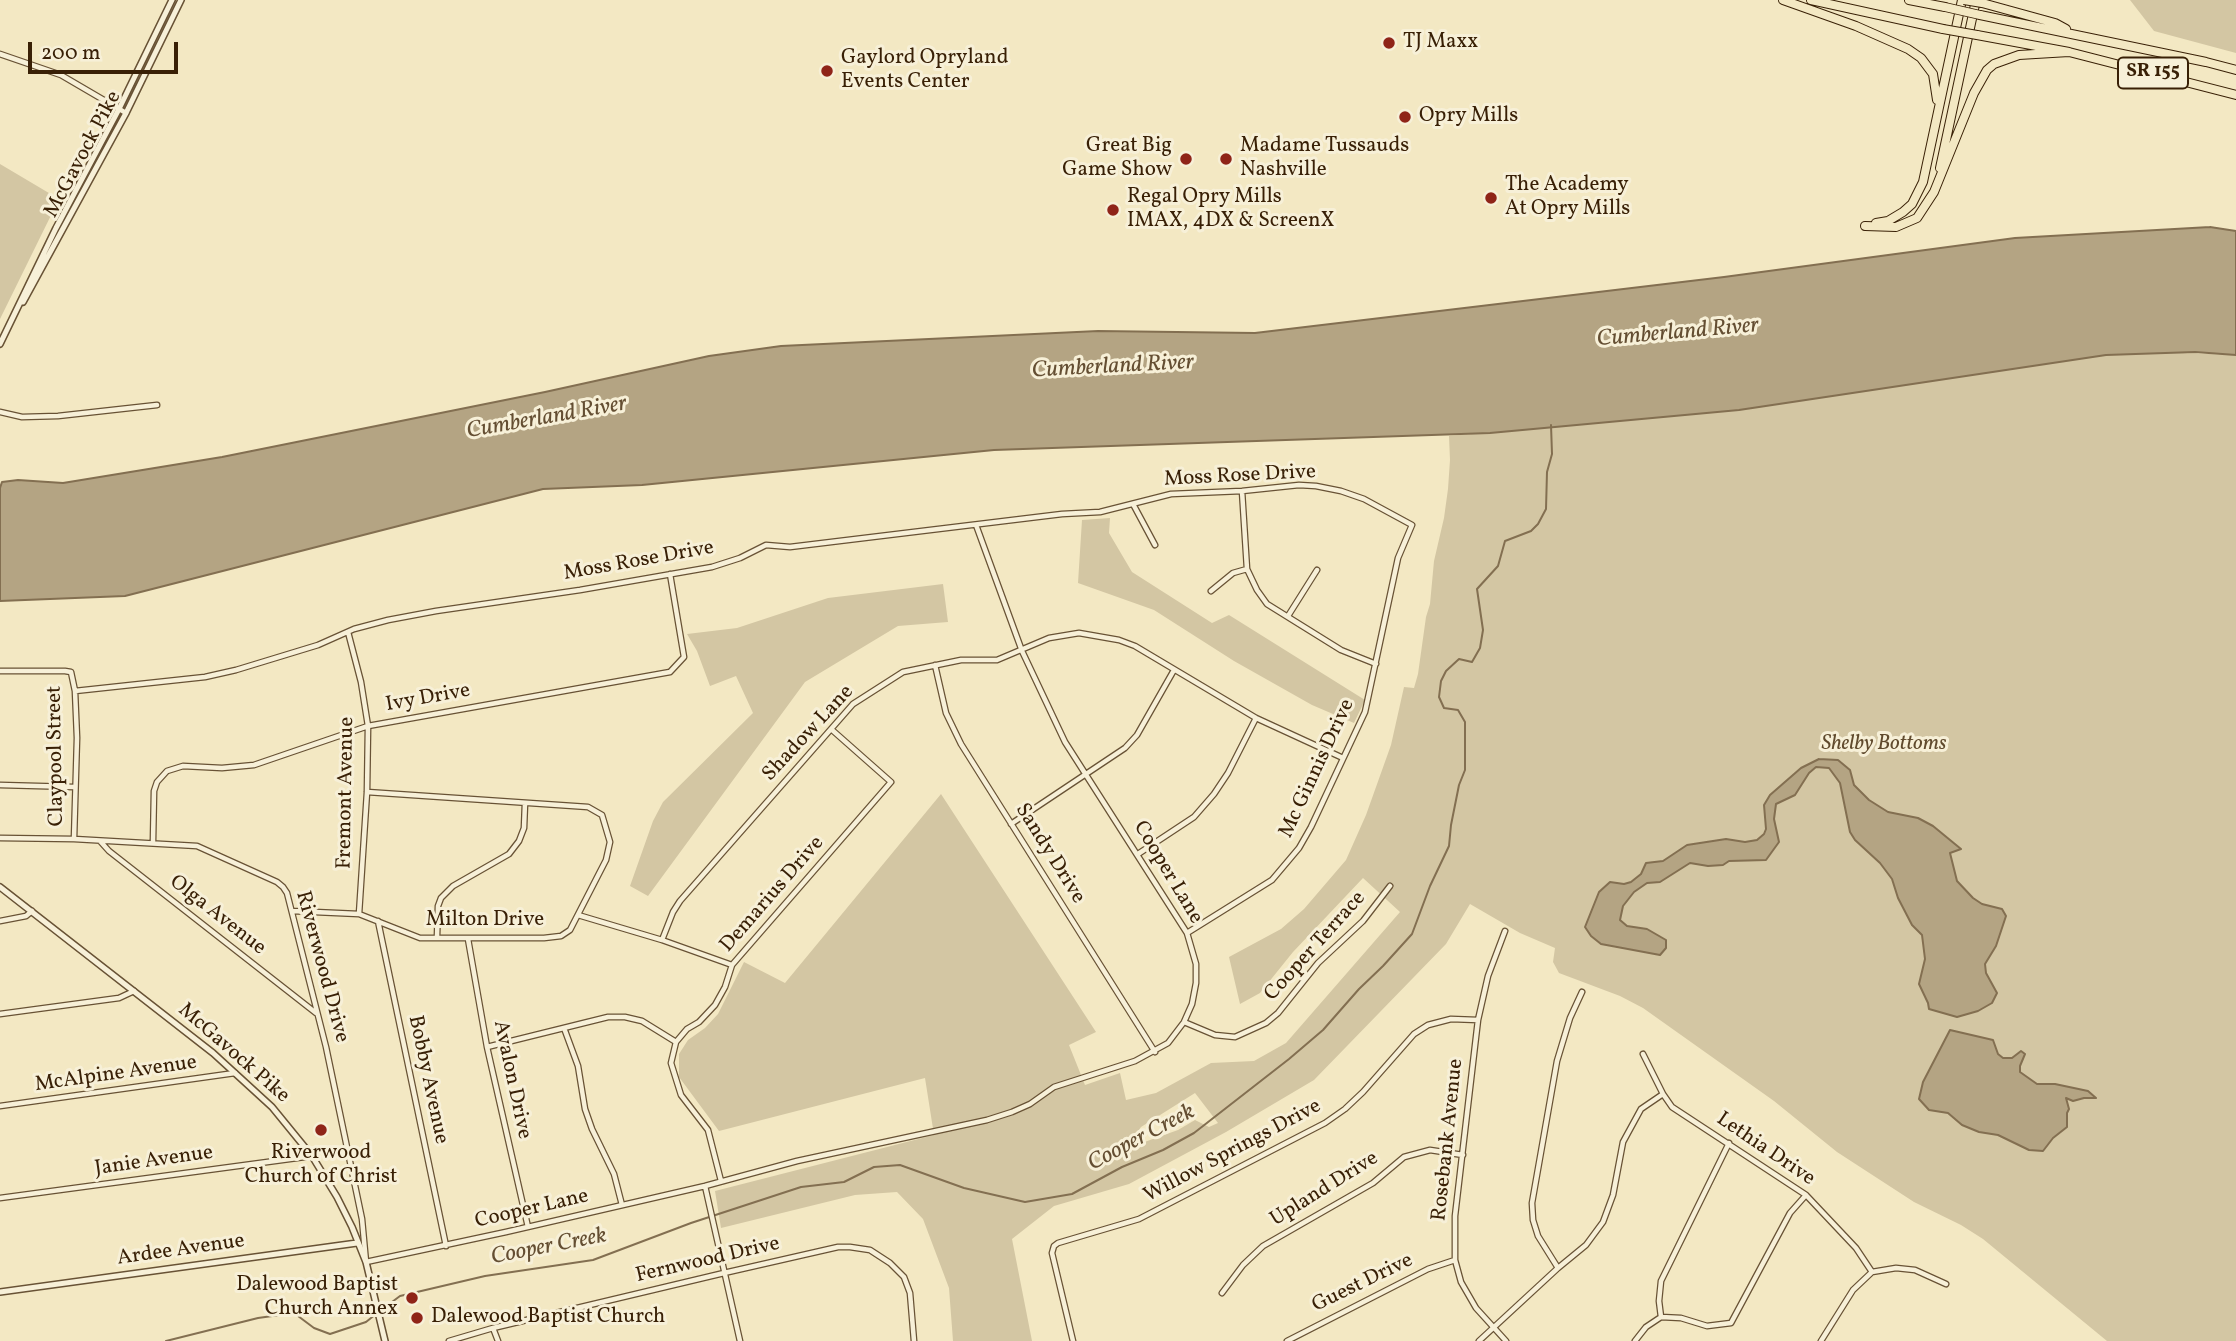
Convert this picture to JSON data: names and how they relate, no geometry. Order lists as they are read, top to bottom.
{
  "streets": {
    "highway": ["SR 155"],
    "street": [
      "McGavock Pike",
      "Moss Rose Drive",
      "Ivy Drive",
      "Shadow Lane",
      "Claypool Street",
      "Mc Ginnis Drive",
      "Fremont Avenue",
      "Sandy Drive",
      "Cooper Lane",
      "Demarius Drive",
      "Olga Avenue",
      "Milton Drive",
      "Cooper Terrace",
      "Riverwood Drive",
      "McAlpine Avenue",
      "Bobby Avenue",
      "Avalon Drive",
      "Rosebank Avenue",
      "Lethia Drive",
      "Willow Springs Drive",
      "Janie Avenue",
      "Upland Drive",
      "Ardee Avenue",
      "Fernwood Drive",
      "Guest Drive"
    ]
  },
  "crossings": [
    ["McGavock Pike", "Cooper Lane"],
    ["McGavock Pike", "Riverwood Drive"],
    ["McGavock Pike", "McAlpine Avenue"],
    ["McGavock Pike", "Janie Avenue"],
    ["McGavock Pike", "Ardee Avenue"],
    ["Moss Rose Drive", "Ivy Drive"],
    ["Moss Rose Drive", "Claypool Street"],
    ["Moss Rose Drive", "Mc Ginnis Drive"],
    ["Moss Rose Drive", "Fremont Avenue"],
    ["Moss Rose Drive", "Cooper Lane"],
    ["Ivy Drive", "Fremont Avenue"],
    ["Ivy Drive", "Riverwood Drive"],
    ["Shadow Lane", "Mc Ginnis Drive"],
    ["Shadow Lane", "Sandy Drive"],
    ["Shadow Lane", "Cooper Lane"],
    ["Shadow Lane", "Demarius Drive"],
    ["Claypool Street", "Riverwood Drive"],
    ["Mc Ginnis Drive", "Cooper Lane"],
    ["Fremont Avenue", "Milton Drive"],
    ["Sandy Drive", "Cooper Lane"],
    ["Cooper Lane", "Cooper Terrace"],
    ["Cooper Lane", "Riverwood Drive"],
    ["Cooper Lane", "Bobby Avenue"],
    ["Cooper Lane", "Avalon Drive"],
    ["Olga Avenue", "Riverwood Drive"],
    ["Milton Drive", "Riverwood Drive"],
    ["Milton Drive", "Bobby Avenue"],
    ["Milton Drive", "Avalon Drive"],
    ["Riverwood Drive", "Ardee Avenue"],
    ["Rosebank Avenue", "Willow Springs Drive"],
    ["Rosebank Avenue", "Upland Drive"],
    ["Rosebank Avenue", "Guest Drive"]
  ],
  "water": ["Cumberland River", "Cooper Creek"],
  "parks": ["Shelby Bottoms"],
  "places": [
    "TJ Maxx",
    "Gaylord Opryland Events Center",
    "Opry Mills",
    "Great Big Game Show",
    "Madame Tussauds Nashville",
    "The Academy At Opry Mills",
    "Regal Opry Mills IMAX, 4DX & ScreenX",
    "Riverwood Church of Christ",
    "Dalewood Baptist Church Annex",
    "Dalewood Baptist Church"
  ],
  "scale_bar": "200 m"
}
